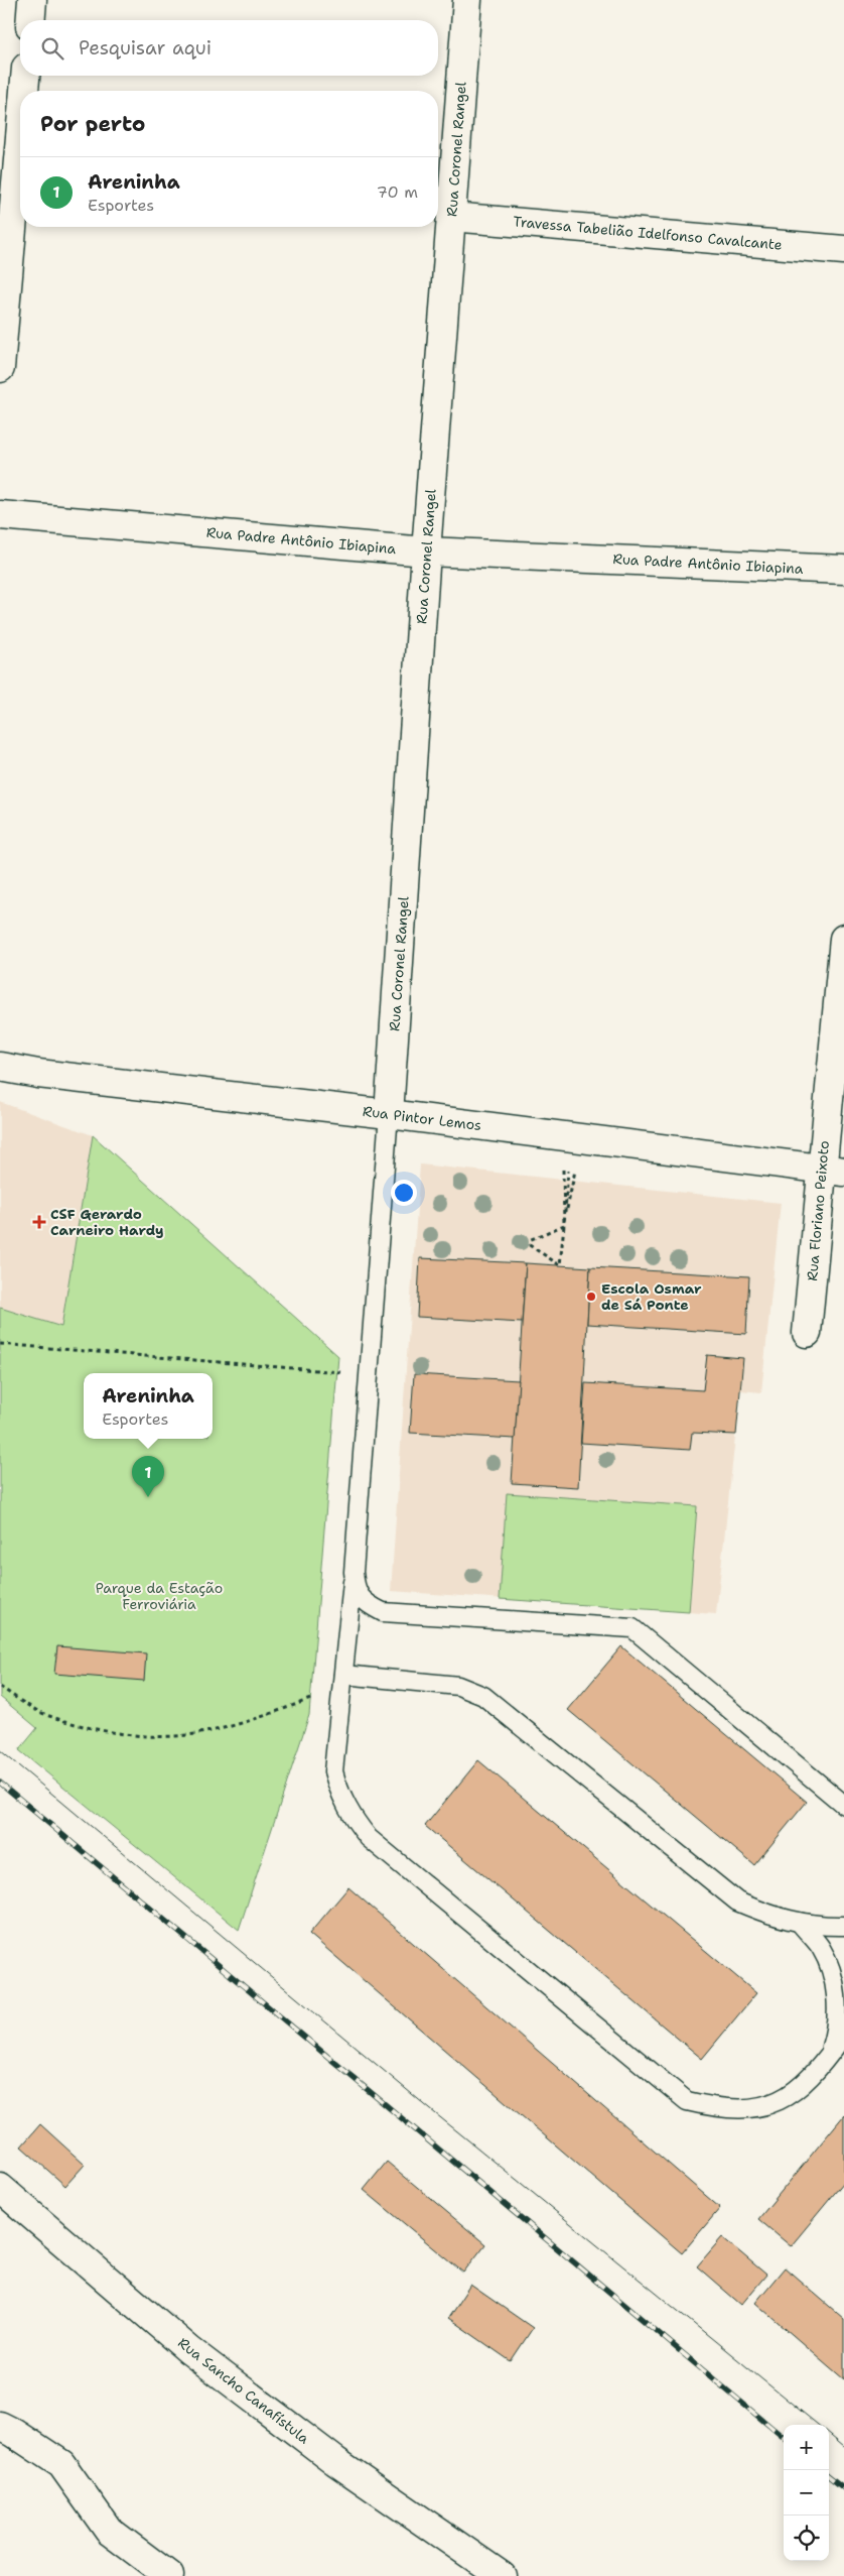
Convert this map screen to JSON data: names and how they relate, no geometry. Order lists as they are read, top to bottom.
{
  "streets": {
    "street": [
      "Rua Coronel Rangel",
      "Travessa Tabelião Idelfonso Cavalcante",
      "Rua Padre Antônio Ibiapina",
      "Rua Pintor Lemos",
      "Rua Floriano Peixoto",
      "Rua Sancho Canafístula"
    ]
  },
  "crossings": [
    ["Rua Coronel Rangel", "Travessa Tabelião Idelfonso Cavalcante"],
    ["Rua Coronel Rangel", "Rua Padre Antônio Ibiapina"],
    ["Rua Coronel Rangel", "Rua Pintor Lemos"],
    ["Rua Pintor Lemos", "Rua Floriano Peixoto"]
  ],
  "parks": ["Parque da Estação Ferroviária"],
  "places": {
    "health": ["CSF Gerardo Carneiro Hardy"],
    "other": ["Escola Osmar de Sá Ponte"]
  },
  "page": {
    "search": "Pesquisar aqui",
    "heading": "Por perto",
    "list": [
      {
        "mark": "1",
        "name": "Areninha",
        "note": "Esportes",
        "value": "70 m"
      }
    ],
    "popup": ["Areninha", "Esportes"],
    "pins": "1",
    "map_buttons": ["+", "−"]
  }
}
